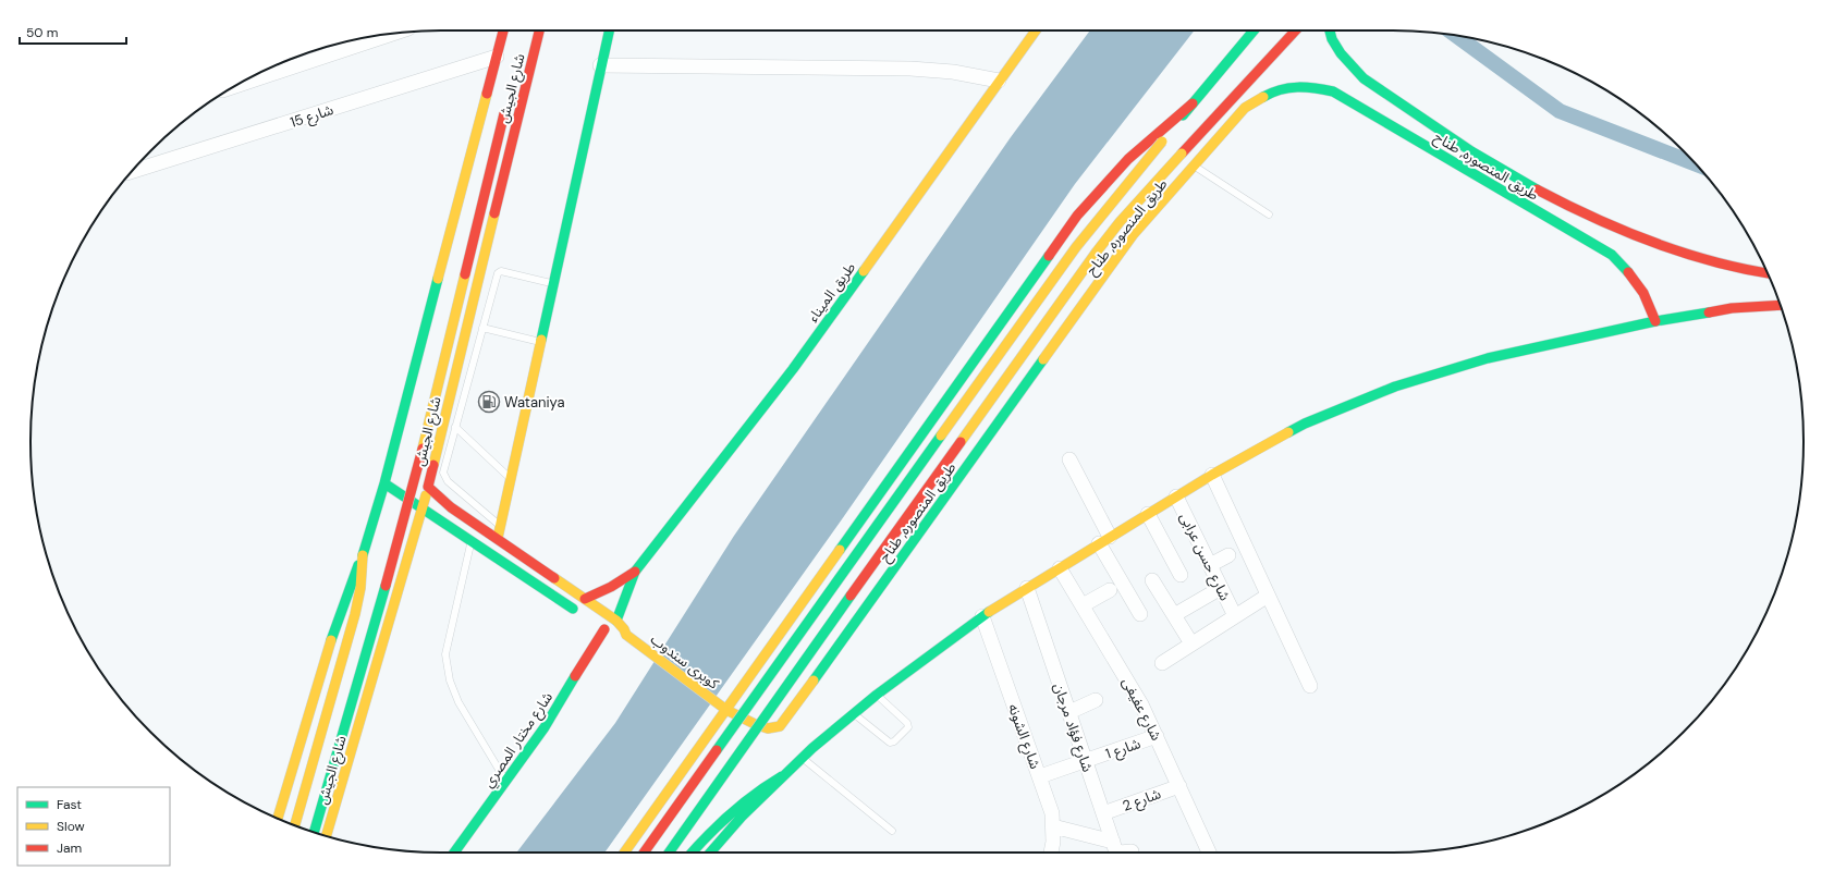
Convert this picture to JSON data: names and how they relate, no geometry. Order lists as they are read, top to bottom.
{
  "streets": {
    "main road": [
      "شارع الجيش",
      "طريق المنصوره, طناح",
      "طريق الميناء",
      "كوبرى سندوب",
      "شارع مختار المصري"
    ],
    "street": [
      "شارع 15",
      "شارع حسن عرابى",
      "شارع عفيفى",
      "شارع فؤاد مرجان",
      "شارع الشونه",
      "شارع 1",
      "شارع 2"
    ]
  },
  "crossings": [
    ["شارع الجيش", "شارع 15"],
    ["طريق المنصوره, طناح", "كوبرى سندوب"],
    ["طريق الميناء", "كوبرى سندوب"],
    ["كوبرى سندوب", "شارع مختار المصري"],
    ["شارع عفيفى", "شارع 1"],
    ["شارع عفيفى", "شارع 2"],
    ["شارع فؤاد مرجان", "شارع 1"],
    ["شارع فؤاد مرجان", "شارع 2"],
    ["شارع الشونه", "شارع 1"]
  ],
  "places": {
    "fuel station": ["Wataniya"]
  },
  "legend": ["Fast", "Slow", "Jam"],
  "scale_bar": "50 m"
}
